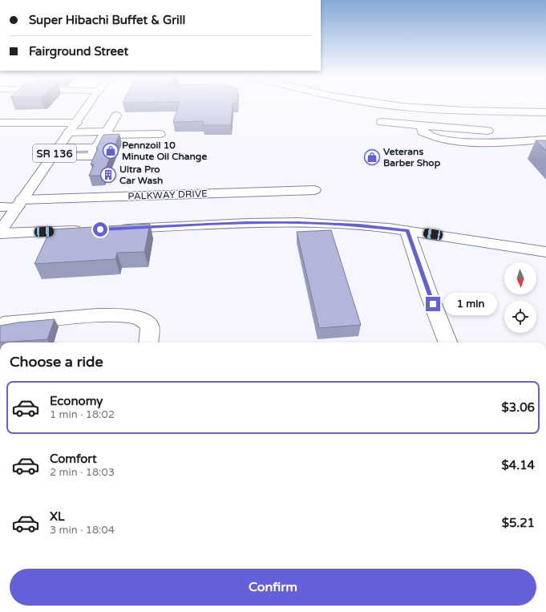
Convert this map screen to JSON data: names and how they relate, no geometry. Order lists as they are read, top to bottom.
{
  "streets": {
    "street": ["SR 136", "PALKWAY DRIVE"]
  },
  "crossings": [
    ["SR 136", "PALKWAY DRIVE"]
  ],
  "places": {
    "shop": ["Pennzoil 10 Minute Oil Change", "Veterans Barber Shop"],
    "building": ["Ultra Pro Car Wash"]
  },
  "north": "bottom",
  "page": {
    "banner": ["Super Hibachi Buffet & Grill", "Fairground Street"],
    "bubble": "1 min",
    "heading": "Choose a ride",
    "list": [
      {
        "name": "Economy",
        "note": "1 min · 18:02",
        "value": "$3.06"
      },
      {
        "name": "Comfort",
        "note": "2 min · 18:03",
        "value": "$4.14"
      },
      {
        "name": "XL",
        "note": "3 min · 18:04",
        "value": "$5.21"
      }
    ],
    "buttons": "Confirm"
  }
}
